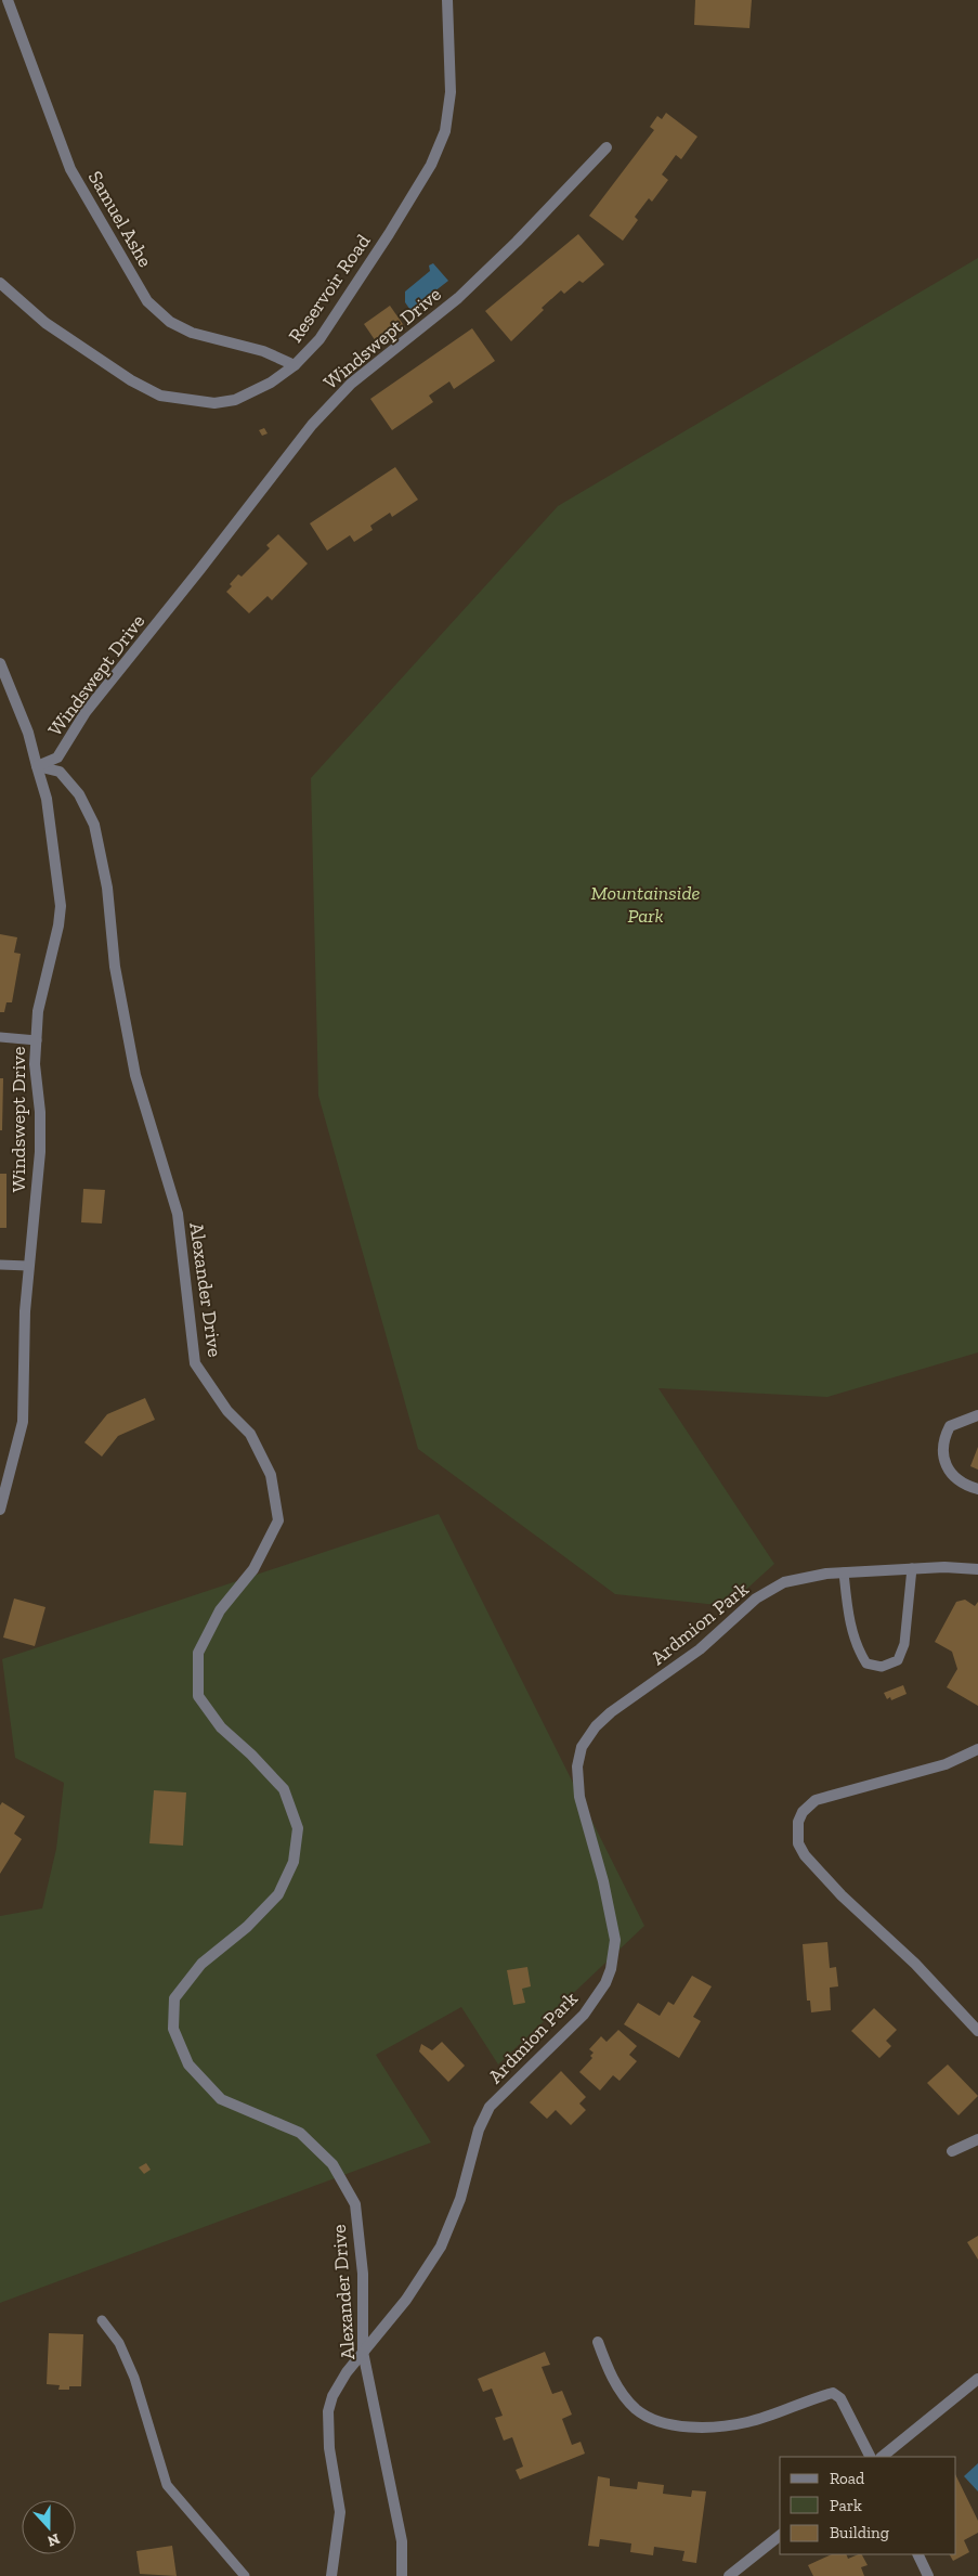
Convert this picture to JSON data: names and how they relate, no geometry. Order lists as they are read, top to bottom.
{
  "streets": {
    "street": [
      "Samuel Ashe",
      "Reservoir Road",
      "Windswept Drive",
      "Alexander Drive",
      "Ardmion Park"
    ]
  },
  "crossings": [
    ["Samuel Ashe", "Reservoir Road"],
    ["Windswept Drive", "Alexander Drive"],
    ["Alexander Drive", "Ardmion Park"]
  ],
  "parks": ["Mountainside Park"],
  "legend": ["Road", "Park", "Building"],
  "north": "bottom"
}
